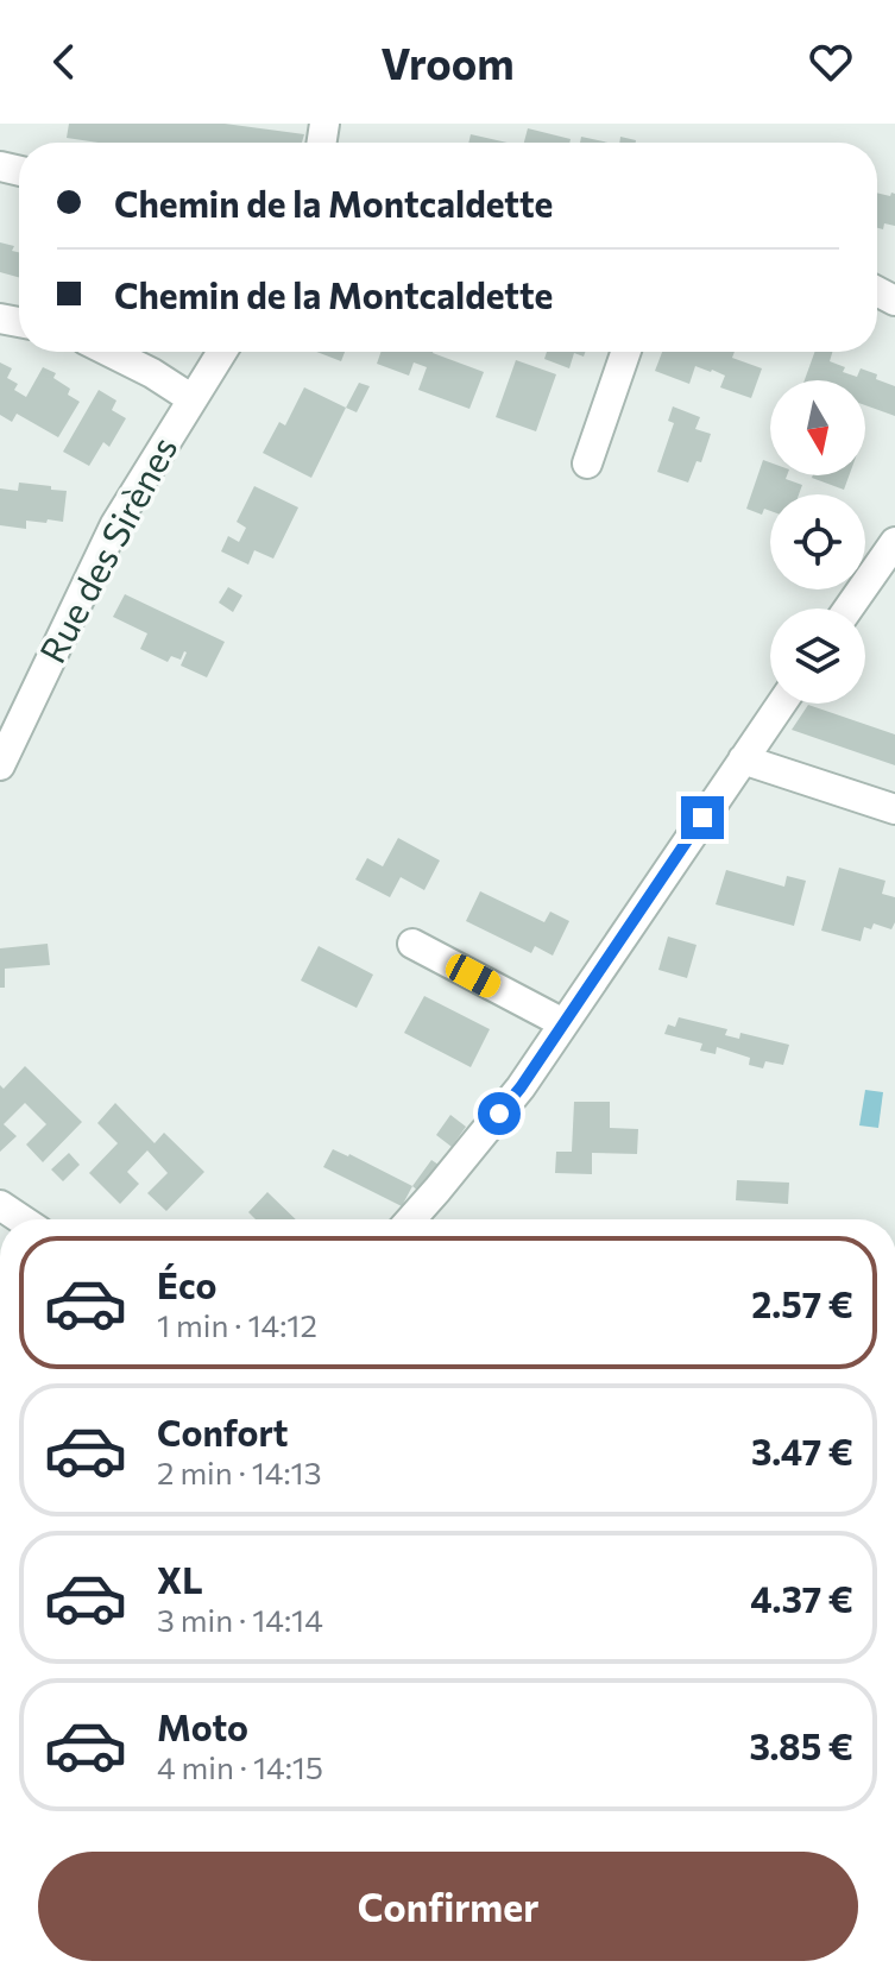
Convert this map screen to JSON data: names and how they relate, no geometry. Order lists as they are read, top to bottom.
{
  "streets": {
    "street": ["Rue des Sirènes"]
  },
  "north": "bottom",
  "page": {
    "header": "Vroom",
    "banner": ["Chemin de la Montcaldette", "Chemin de la Montcaldette"],
    "list": [
      {
        "name": "Éco",
        "note": "1 min · 14:12",
        "value": "2.57 €"
      },
      {
        "name": "Confort",
        "note": "2 min · 14:13",
        "value": "3.47 €"
      },
      {
        "name": "XL",
        "note": "3 min · 14:14",
        "value": "4.37 €"
      },
      {
        "name": "Moto",
        "note": "4 min · 14:15",
        "value": "3.85 €"
      }
    ],
    "buttons": "Confirmer"
  }
}
